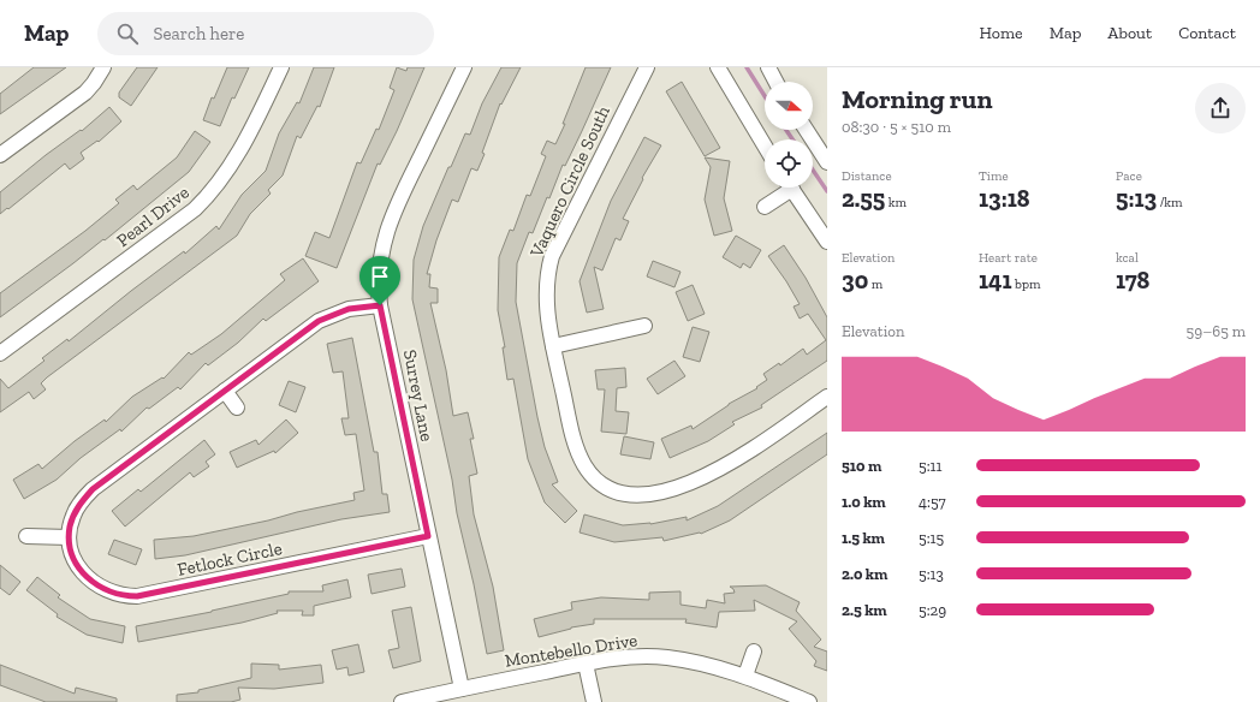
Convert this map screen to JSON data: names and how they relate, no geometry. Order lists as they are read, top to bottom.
{
  "streets": {
    "street": [
      "Vaquero Circle South",
      "Pearl Drive",
      "Surrey Lane",
      "Fetlock Circle",
      "Montebello Drive"
    ]
  },
  "crossings": [
    ["Surrey Lane", "Fetlock Circle"],
    ["Surrey Lane", "Montebello Drive"]
  ],
  "north": "right",
  "page": {
    "header": "Map",
    "search": "Search here",
    "nav": [
      "Home",
      "Map",
      "About",
      "Contact"
    ],
    "heading": ["Morning run", "08:30 · 5 × 510 m"],
    "stats": [
      ["Distance", "2.55 km"],
      ["Time", "13:18"],
      ["Pace", "5:13 /km"],
      ["Elevation", "30 m"],
      ["Heart rate", "141 bpm"],
      ["kcal", "178"]
    ],
    "chart": ["Elevation", "59–65 m"],
    "list": [
      {
        "name": "510 m",
        "note": "5:11"
      },
      {
        "name": "1.0 km",
        "note": "4:57"
      },
      {
        "name": "1.5 km",
        "note": "5:15"
      },
      {
        "name": "2.0 km",
        "note": "5:13"
      },
      {
        "name": "2.5 km",
        "note": "5:29"
      }
    ]
  }
}
